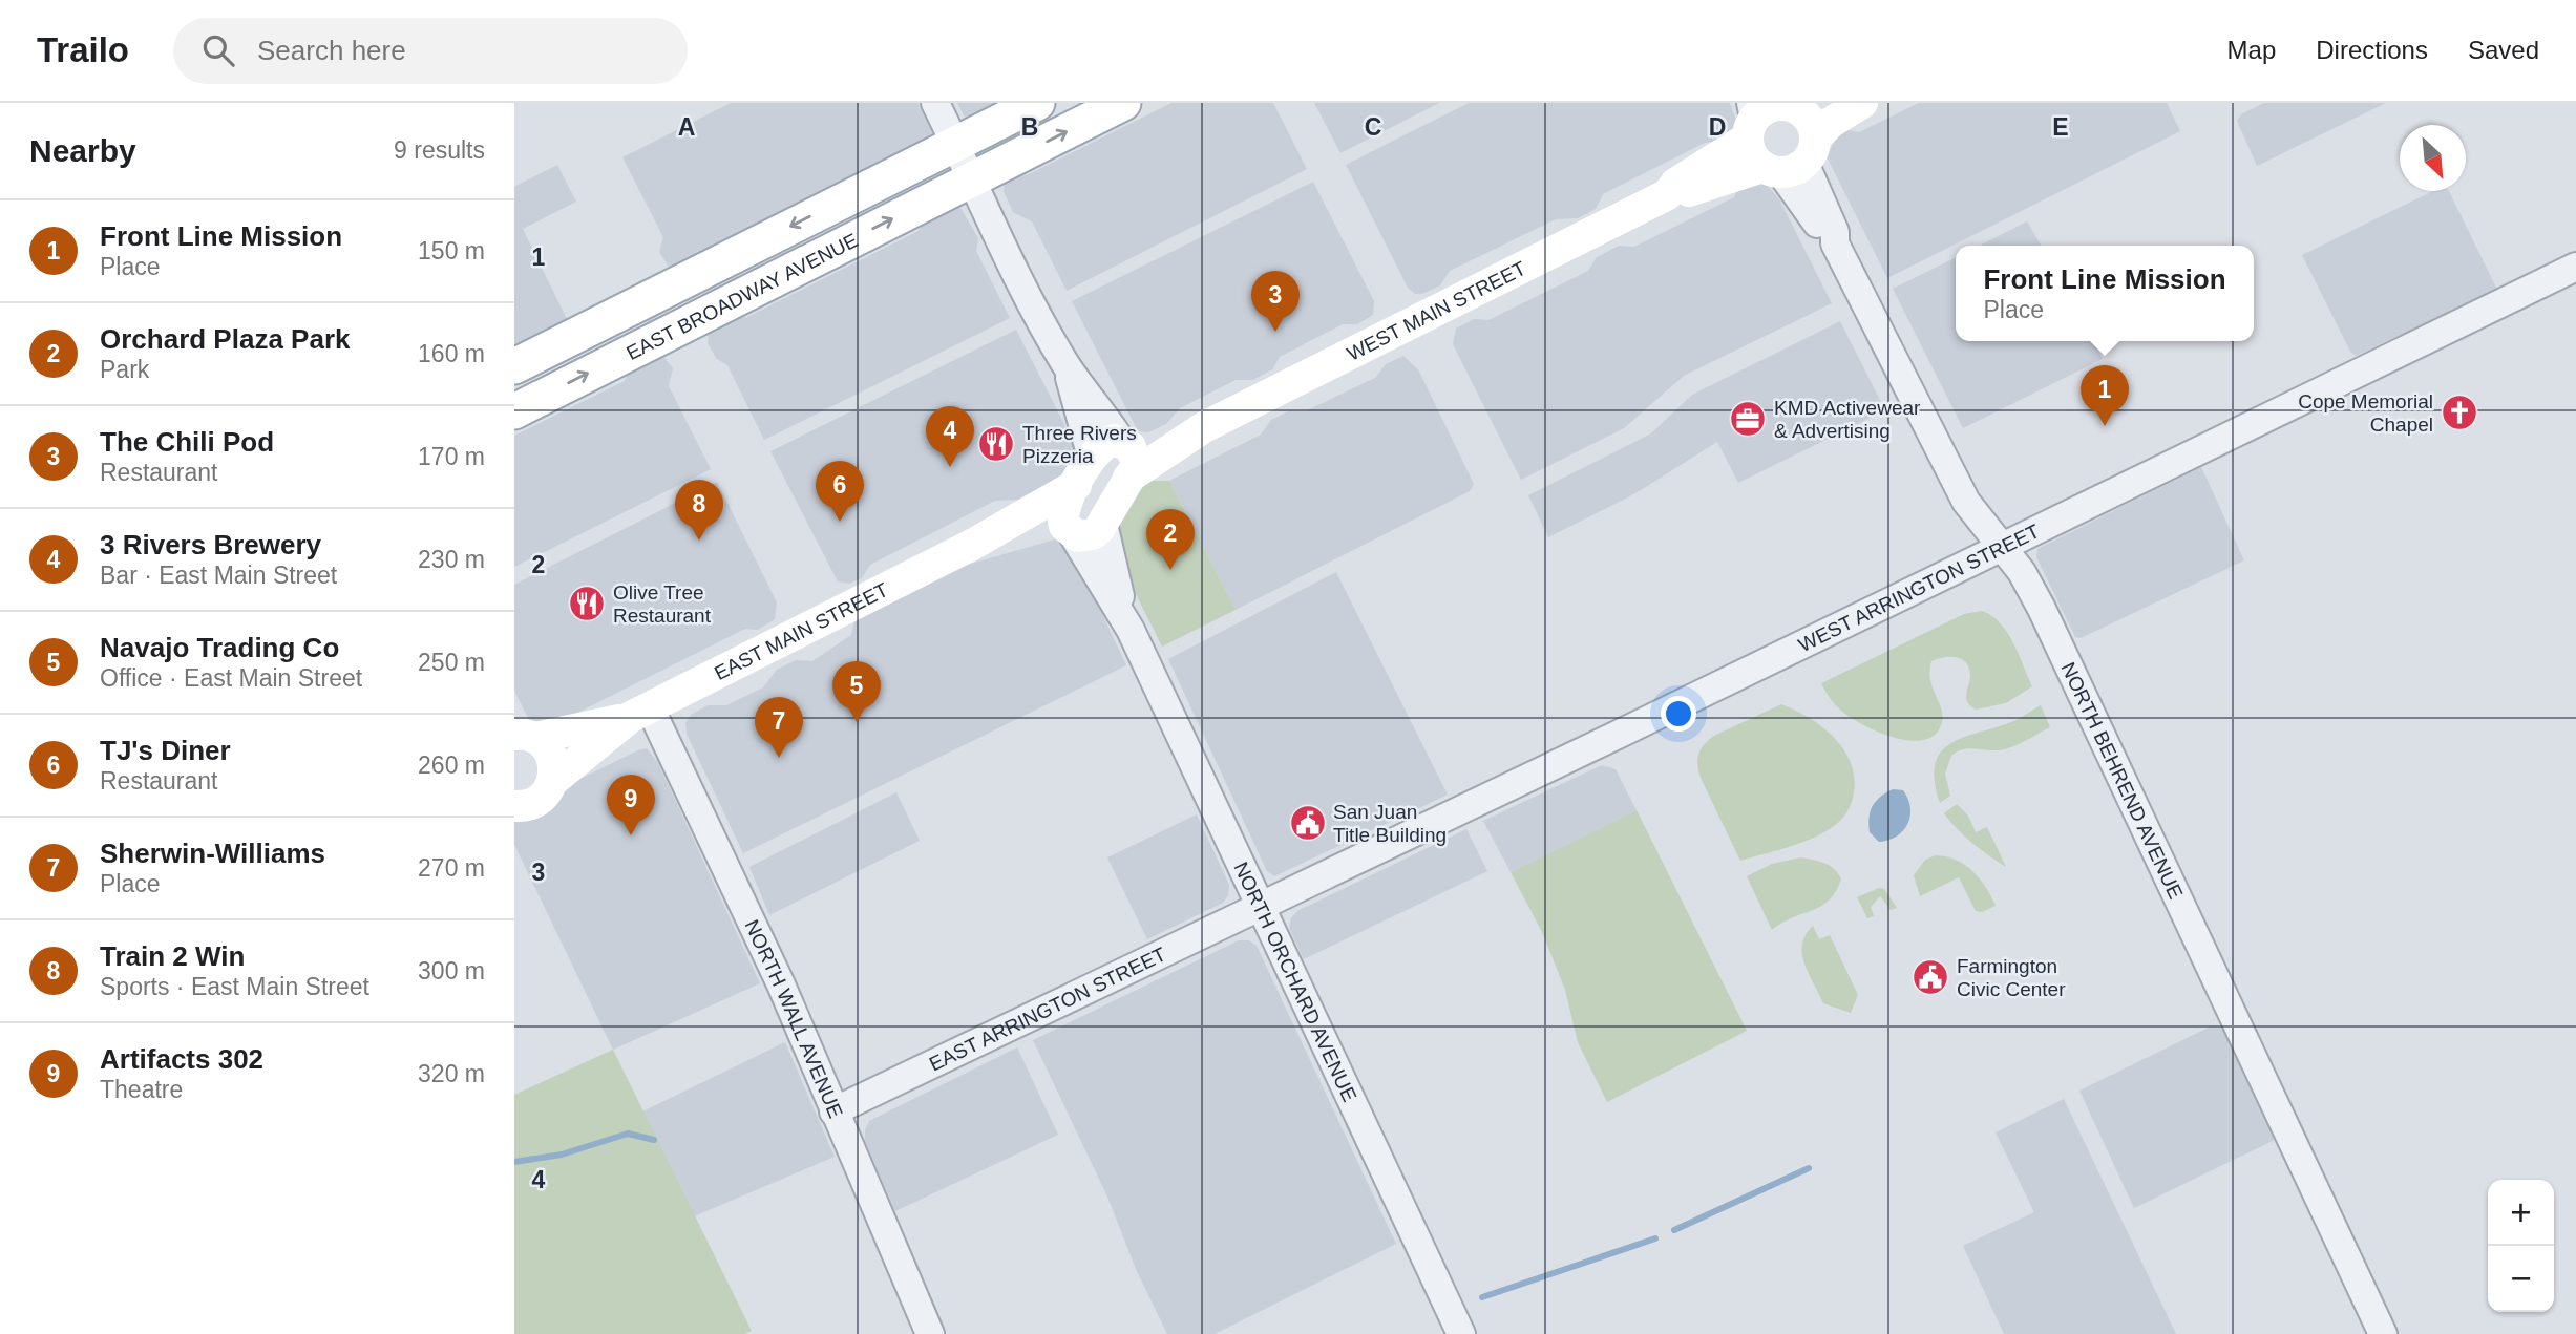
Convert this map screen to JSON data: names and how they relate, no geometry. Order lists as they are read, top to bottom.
{
  "streets": {
    "main road": ["EAST BROADWAY AVENUE", "WEST MAIN STREET", "EAST MAIN STREET"],
    "street": [
      "WEST ARRINGTON STREET",
      "NORTH BEHREND AVENUE",
      "NORTH ORCHARD AVENUE",
      "EAST ARRINGTON STREET",
      "NORTH WALL AVENUE"
    ]
  },
  "crossings": [
    ["WEST MAIN STREET", "NORTH BEHREND AVENUE"],
    ["WEST ARRINGTON STREET", "NORTH BEHREND AVENUE"],
    ["WEST ARRINGTON STREET", "NORTH ORCHARD AVENUE"],
    ["WEST ARRINGTON STREET", "EAST ARRINGTON STREET"],
    ["EAST MAIN STREET", "NORTH ORCHARD AVENUE"],
    ["EAST MAIN STREET", "NORTH WALL AVENUE"],
    ["NORTH ORCHARD AVENUE", "EAST ARRINGTON STREET"],
    ["EAST ARRINGTON STREET", "NORTH WALL AVENUE"]
  ],
  "places": {
    "church": ["Cope Memorial Chapel"],
    "office": ["KMD Activewear & Advertising"],
    "restaurant": ["Three Rivers Pizzeria", "Olive Tree Restaurant"],
    "public building": ["San Juan Title Building", "Farmington Civic Center"]
  },
  "north": "bottom right",
  "page": {
    "header": "Trailo",
    "search": "Search here",
    "nav": ["Map", "Directions", "Saved"],
    "heading": ["Nearby", "9 results"],
    "list": [
      {
        "mark": "1",
        "name": "Front Line Mission",
        "note": "Place",
        "value": "150 m"
      },
      {
        "mark": "2",
        "name": "Orchard Plaza Park",
        "note": "Park",
        "value": "160 m"
      },
      {
        "mark": "3",
        "name": "The Chili Pod",
        "note": "Restaurant",
        "value": "170 m"
      },
      {
        "mark": "4",
        "name": "3 Rivers Brewery",
        "note": "Bar · East Main Street",
        "value": "230 m"
      },
      {
        "mark": "5",
        "name": "Navajo Trading Co",
        "note": "Office · East Main Street",
        "value": "250 m"
      },
      {
        "mark": "6",
        "name": "TJ's Diner",
        "note": "Restaurant",
        "value": "260 m"
      },
      {
        "mark": "7",
        "name": "Sherwin-Williams",
        "note": "Place",
        "value": "270 m"
      },
      {
        "mark": "8",
        "name": "Train 2 Win",
        "note": "Sports · East Main Street",
        "value": "300 m"
      },
      {
        "mark": "9",
        "name": "Artifacts 302",
        "note": "Theatre",
        "value": "320 m"
      }
    ],
    "popup": ["Front Line Mission", "Place"],
    "pins": [
      "3",
      "1",
      "4",
      "6",
      "8",
      "2",
      "5",
      "7",
      "9"
    ],
    "map_buttons": ["+", "−"]
  },
  "grid": {
    "columns": [
      "A",
      "B",
      "C",
      "D",
      "E"
    ],
    "rows": [
      "1",
      "2",
      "3",
      "4"
    ]
  }
}
